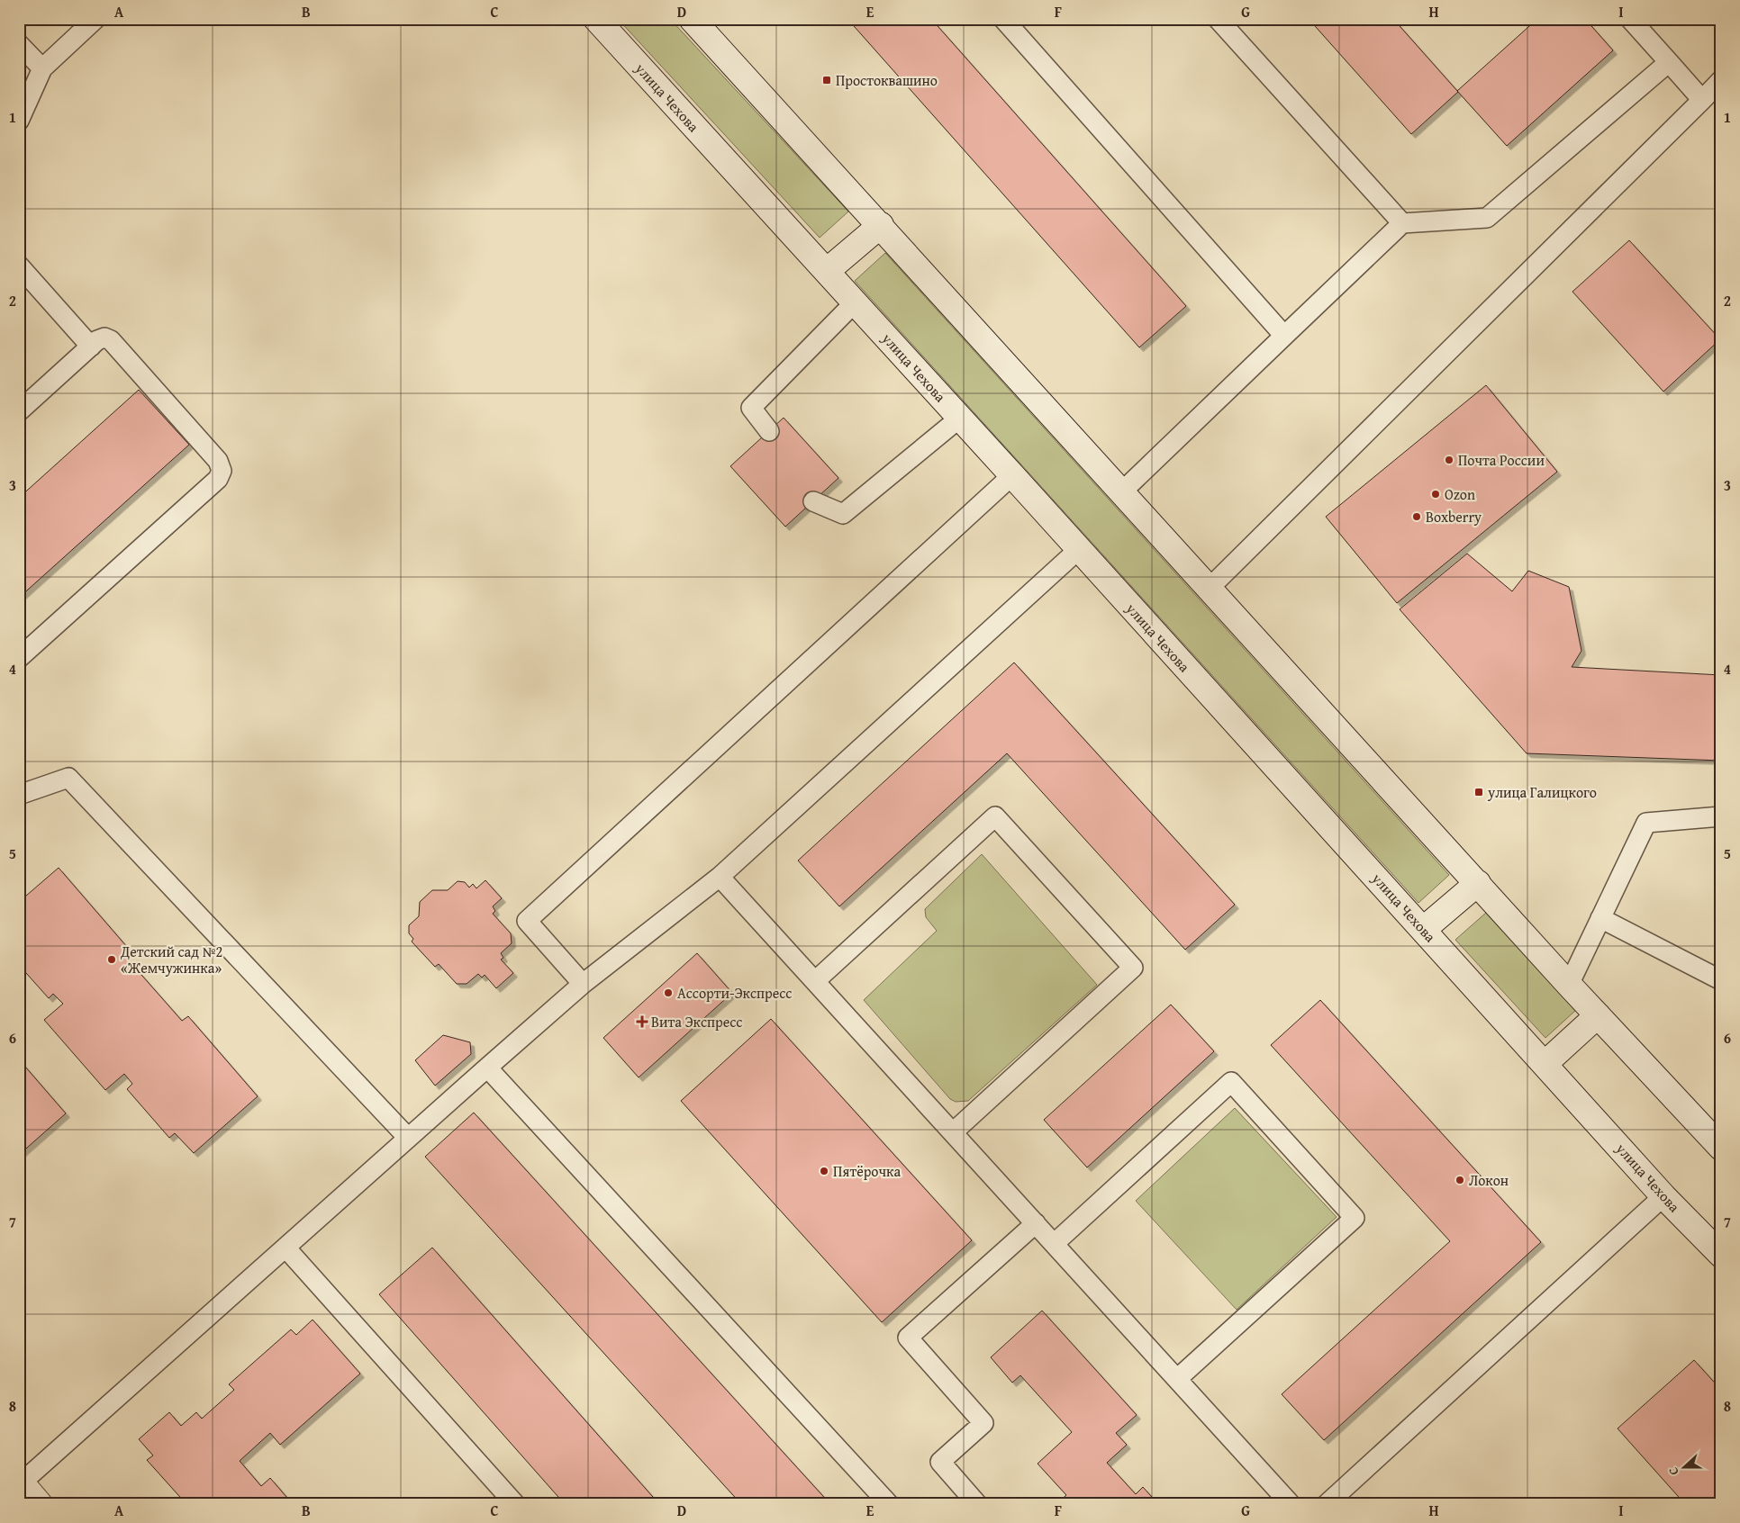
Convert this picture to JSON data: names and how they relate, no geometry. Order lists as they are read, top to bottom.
{
  "streets": {
    "street": ["улица Чехова"]
  },
  "places": {
    "transit": ["Простоквашино", "улица Галицкого"],
    "other": [
      "Почта России",
      "Ozon",
      "Boxberry",
      "Детский сад №2 «Жемчужинка»",
      "Ассорти-Экспресс",
      "Пятёрочка",
      "Локон"
    ],
    "health": ["Вита Экспресс"]
  },
  "north": "left",
  "grid": {
    "columns": [
      "A",
      "B",
      "C",
      "D",
      "E",
      "F",
      "G",
      "H",
      "I"
    ],
    "rows": [
      "1",
      "2",
      "3",
      "4",
      "5",
      "6",
      "7",
      "8"
    ]
  }
}
